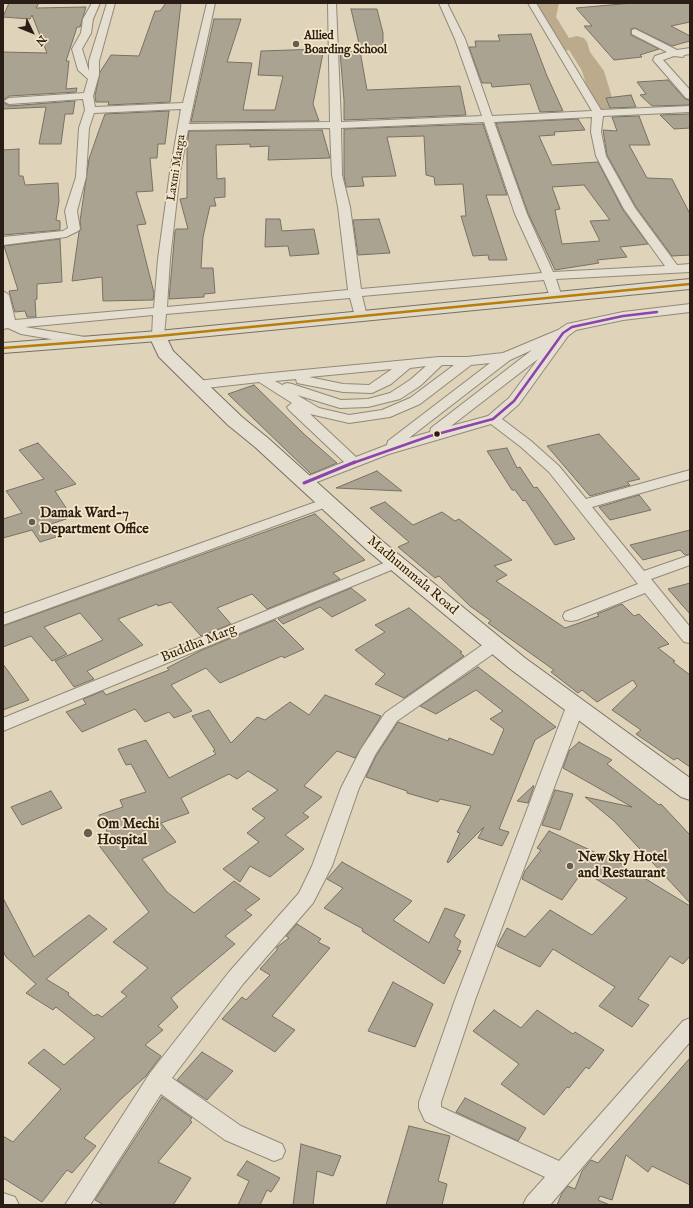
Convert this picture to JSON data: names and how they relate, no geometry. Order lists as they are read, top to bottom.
{
  "streets": {
    "street": ["Laxmi Marga", "Madhummala Road", "Buddha Marg"]
  },
  "crossings": [
    ["Laxmi Marga", "Madhummala Road"],
    ["Madhummala Road", "Buddha Marg"]
  ],
  "places": [
    "Allied Boarding School",
    "Damak Ward-7 Department Office",
    "Om Mechi Hospital",
    "New Sky Hotel and Restaurant"
  ],
  "north": "bottom right"
}
